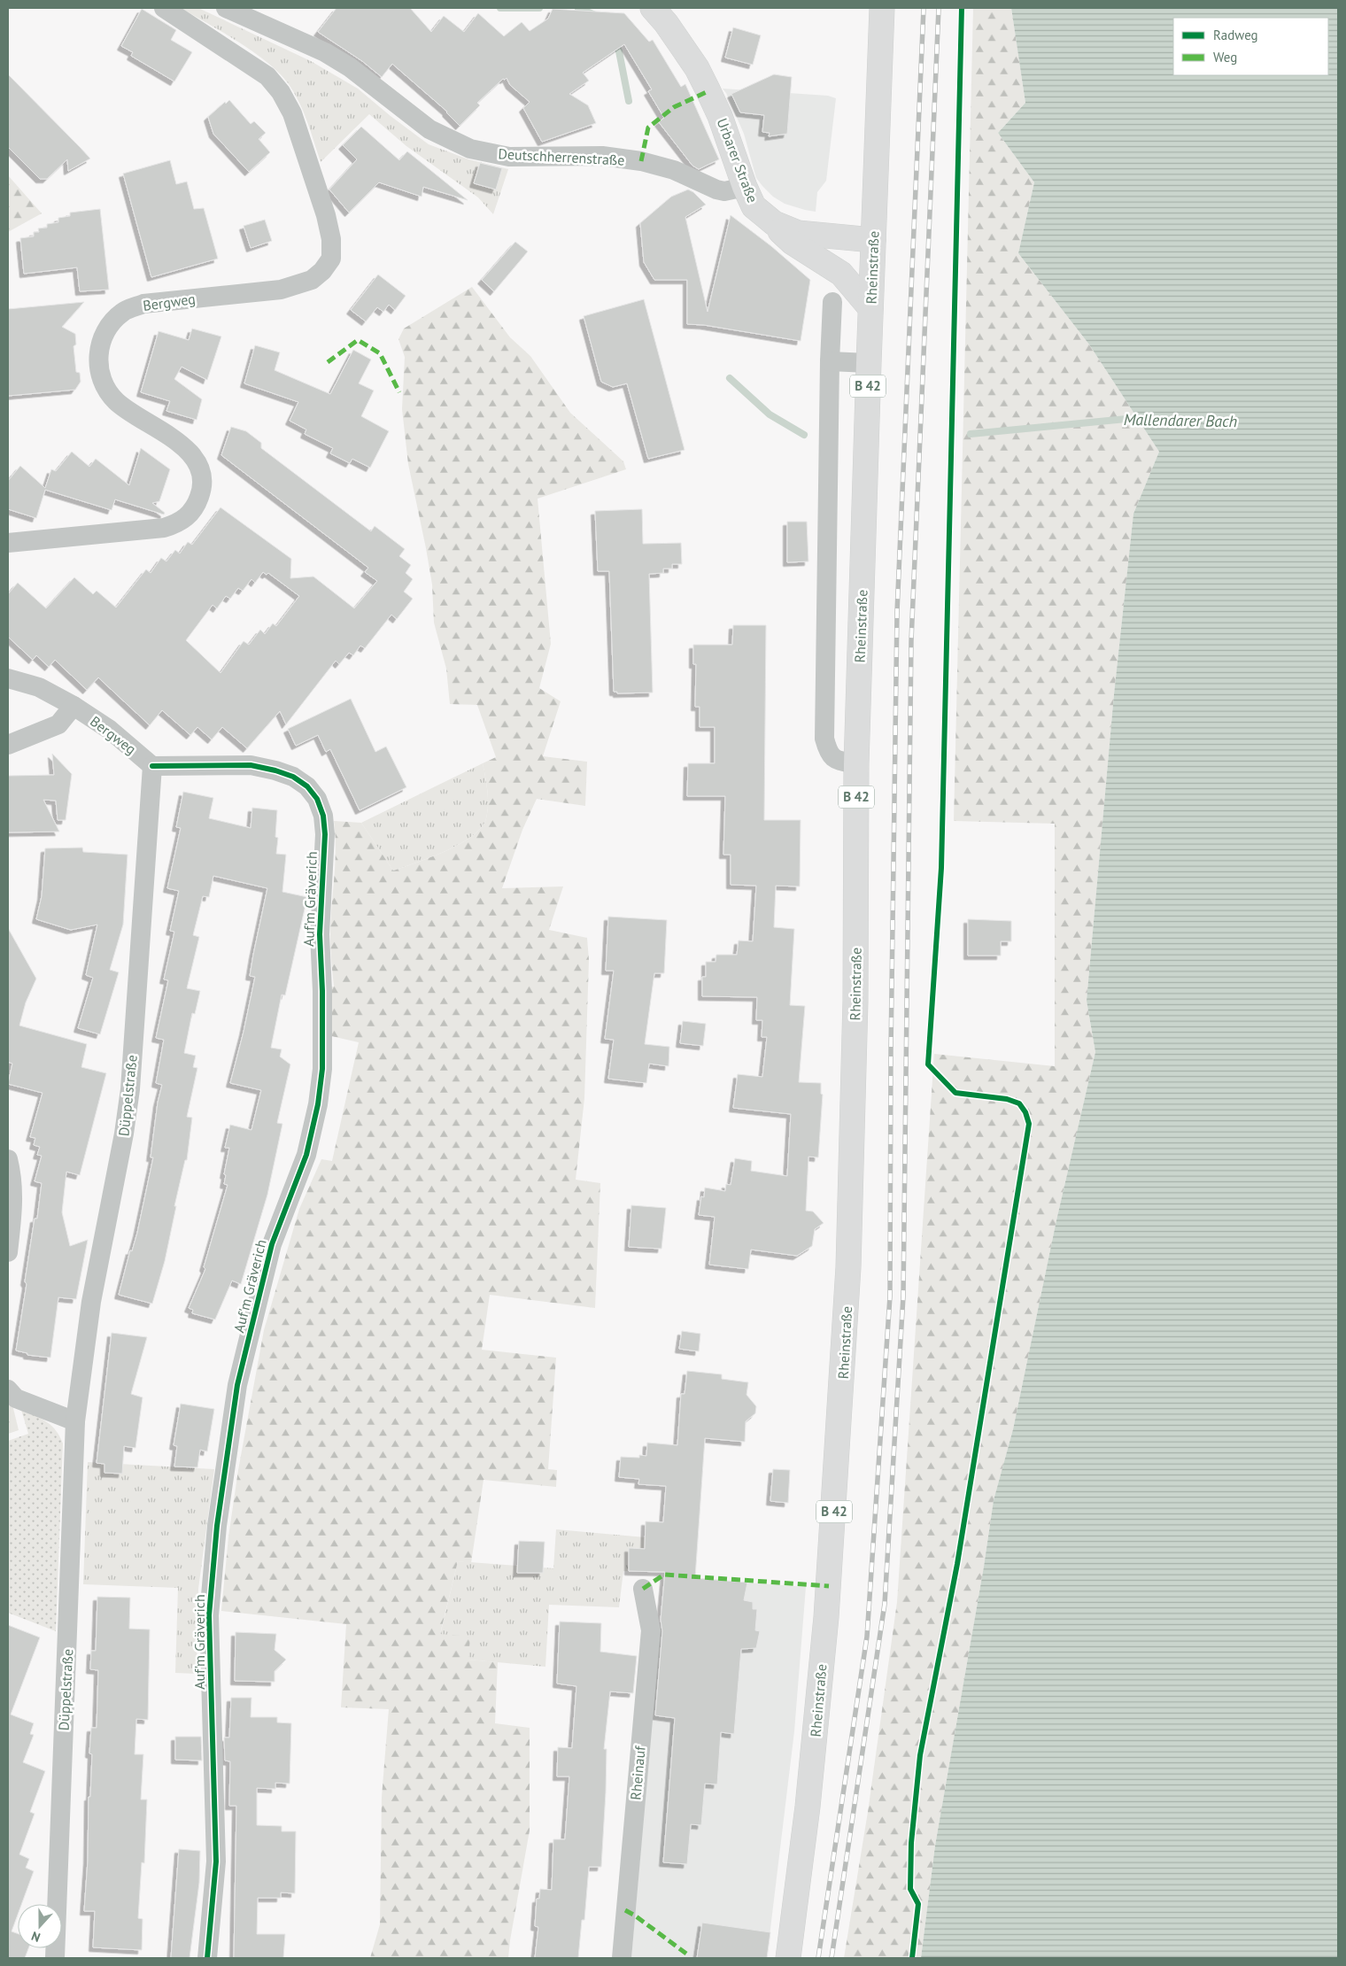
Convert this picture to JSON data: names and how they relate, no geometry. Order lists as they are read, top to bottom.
{
  "streets": {
    "main road": ["Urbarer Straße", "Rheinstraße", "B 42"],
    "street": [
      "Deutschherrenstraße",
      "Bergweg",
      "Auf'm Gräverich",
      "Düppelstraße",
      "Rheinauf"
    ]
  },
  "crossings": [
    ["Deutschherrenstraße", "Urbarer Straße"],
    ["Urbarer Straße", "Rheinstraße"],
    ["Bergweg", "Auf'm Gräverich"],
    ["Bergweg", "Düppelstraße"],
    ["Auf'm Gräverich", "Düppelstraße"]
  ],
  "water": ["Mallendarer Bach"],
  "legend": ["Radweg", "Weg"],
  "north": "bottom"
}
